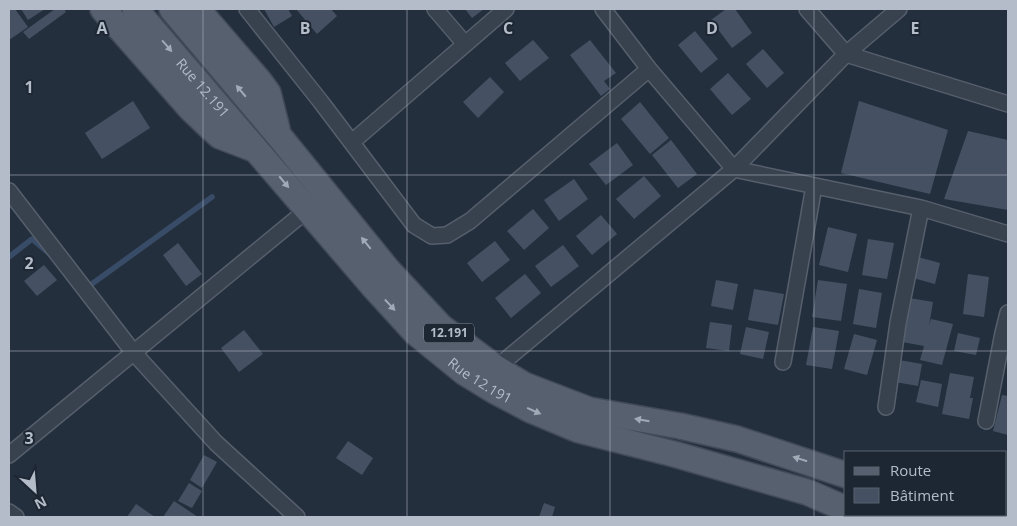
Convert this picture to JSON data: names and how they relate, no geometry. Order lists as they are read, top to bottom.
{
  "streets": {
    "main road": ["Rue 12.191", "12.191"]
  },
  "legend": ["Route", "Bâtiment"],
  "north": "bottom right",
  "grid": {
    "columns": [
      "A",
      "B",
      "C",
      "D",
      "E"
    ],
    "rows": ["1", "2", "3"]
  }
}
